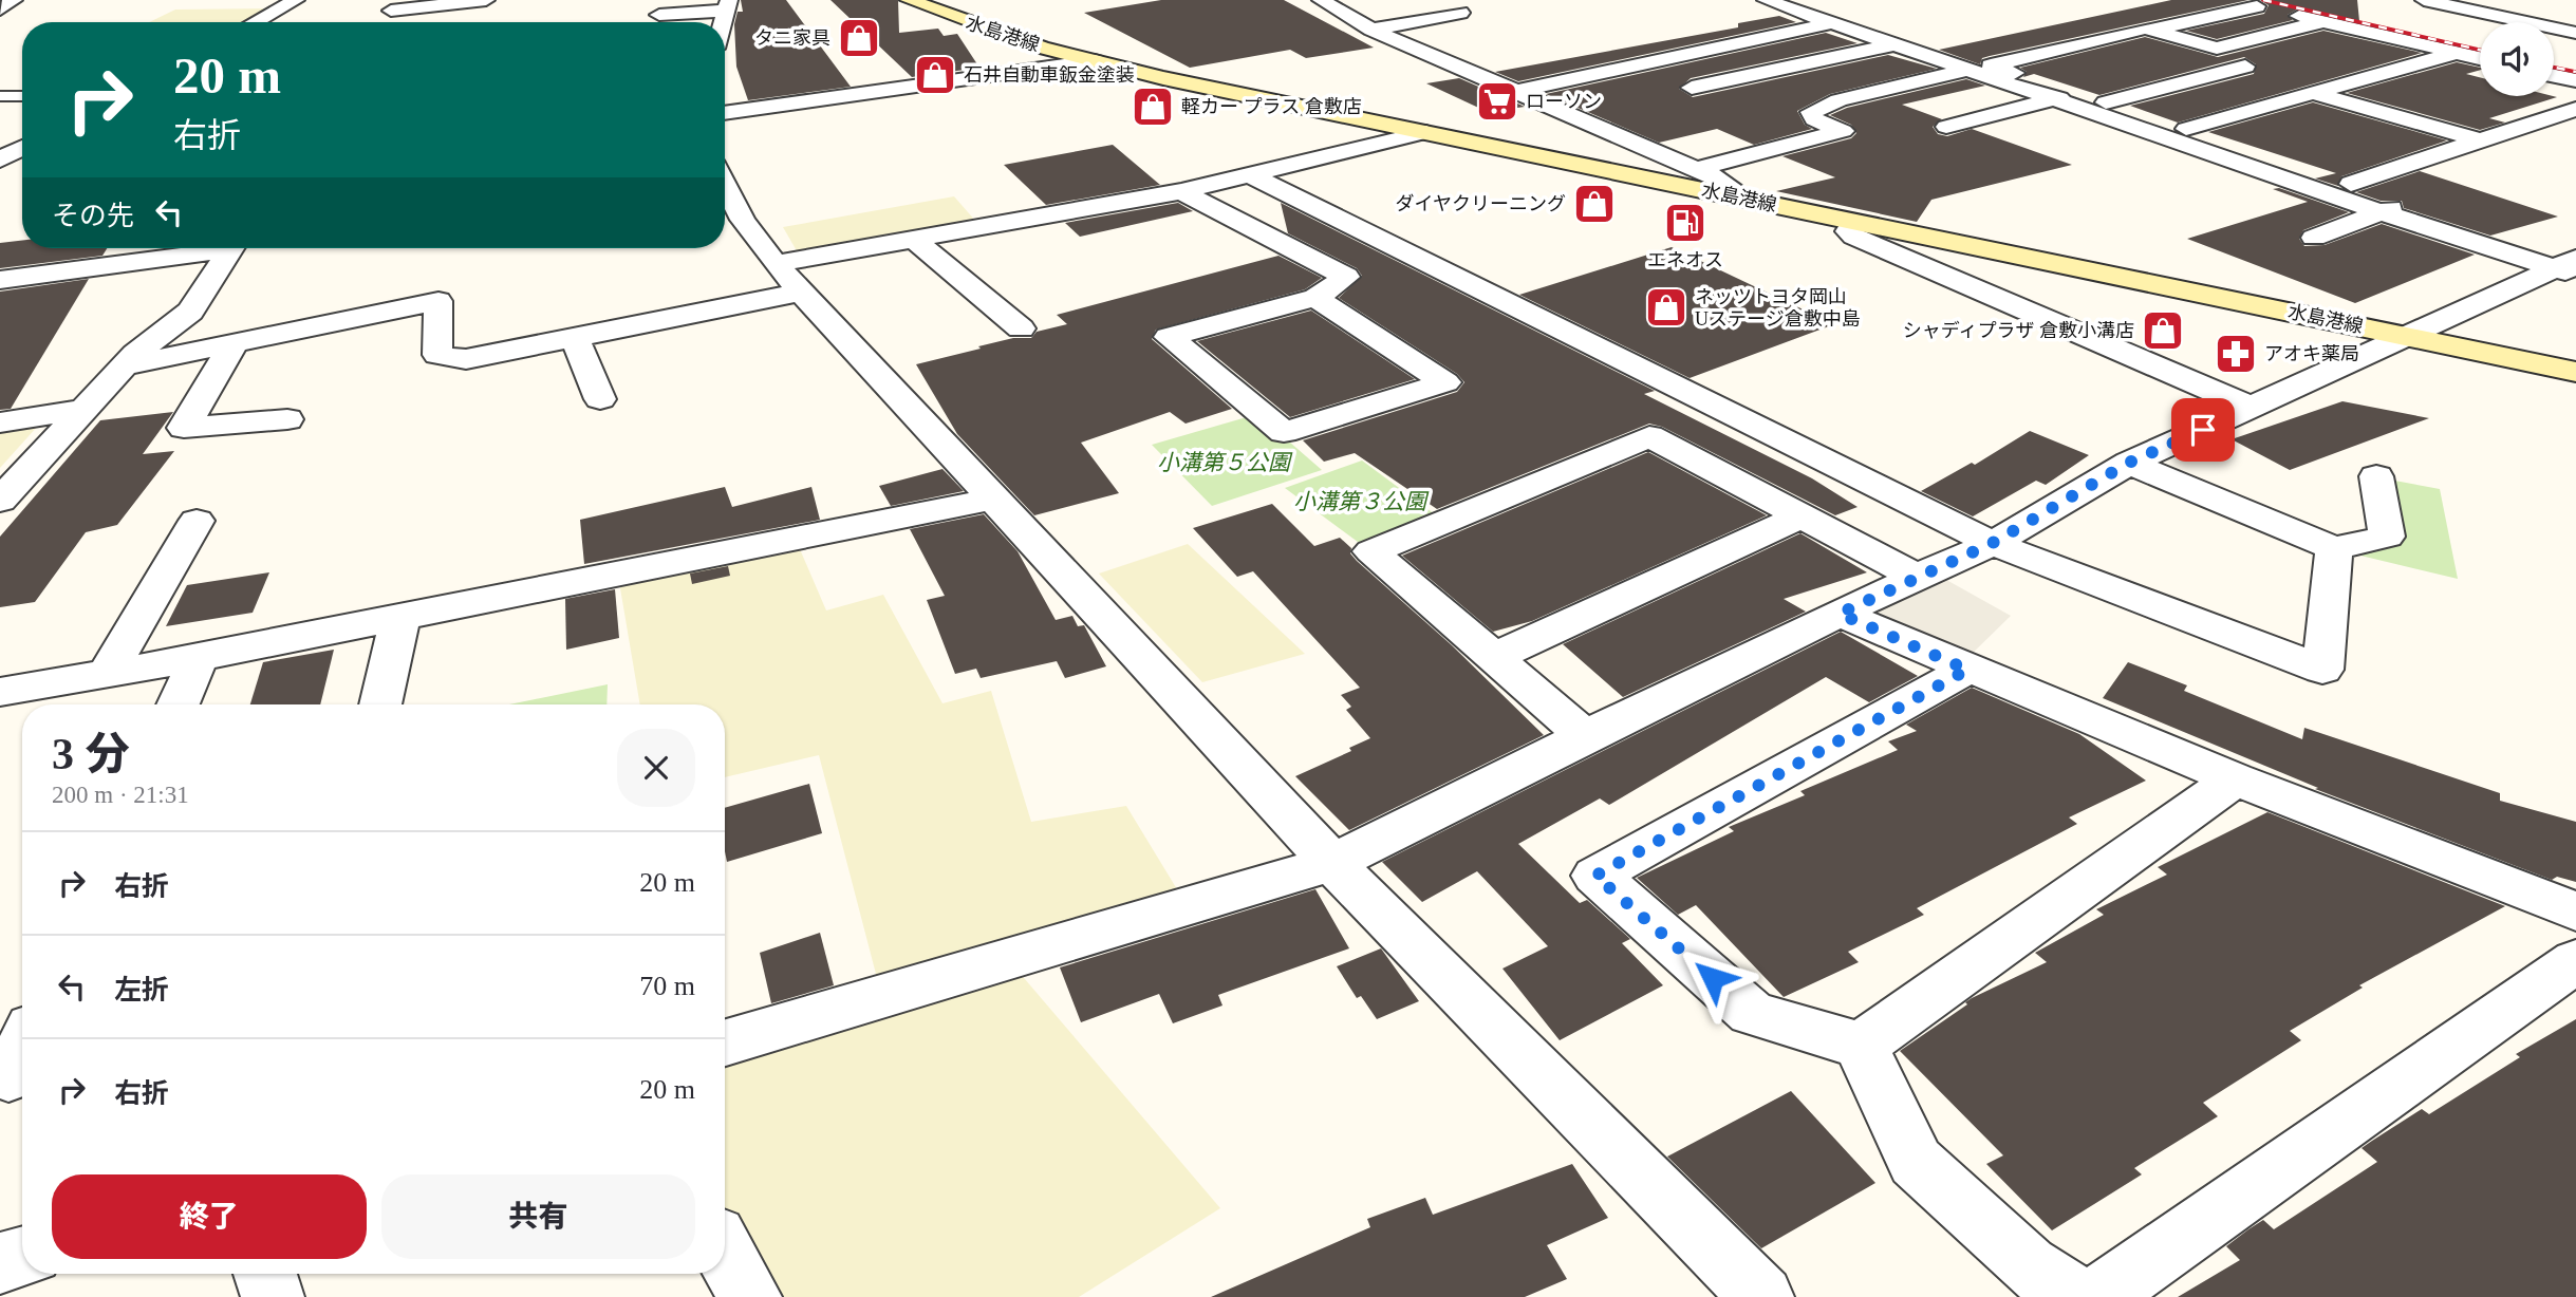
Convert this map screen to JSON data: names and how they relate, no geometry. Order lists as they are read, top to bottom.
{
  "streets": {
    "main road": ["水島港線"]
  },
  "parks": ["小溝第５公園", "小溝第３公園"],
  "places": {
    "shop": [
      "タニ家具",
      "石井自動車鈑金塗装",
      "軽カー プラス 倉敷店",
      "ダイヤクリーニング",
      "ネッツトヨタ岡山 Uステージ倉敷中島",
      "シャディプラザ 倉敷小溝店"
    ],
    "supermarket": ["ローソン"],
    "fuel station": ["エネオス"],
    "pharmacy": ["アオキ薬局"]
  },
  "page": {
    "turn": ["20 m", "右折"],
    "then": "その先",
    "heading": ["3 分", "200 m · 21:31"],
    "list": [
      {
        "name": "右折",
        "value": "20 m"
      },
      {
        "name": "左折",
        "value": "70 m"
      },
      {
        "name": "右折",
        "value": "20 m"
      }
    ],
    "buttons": ["終了", "共有"]
  }
}
